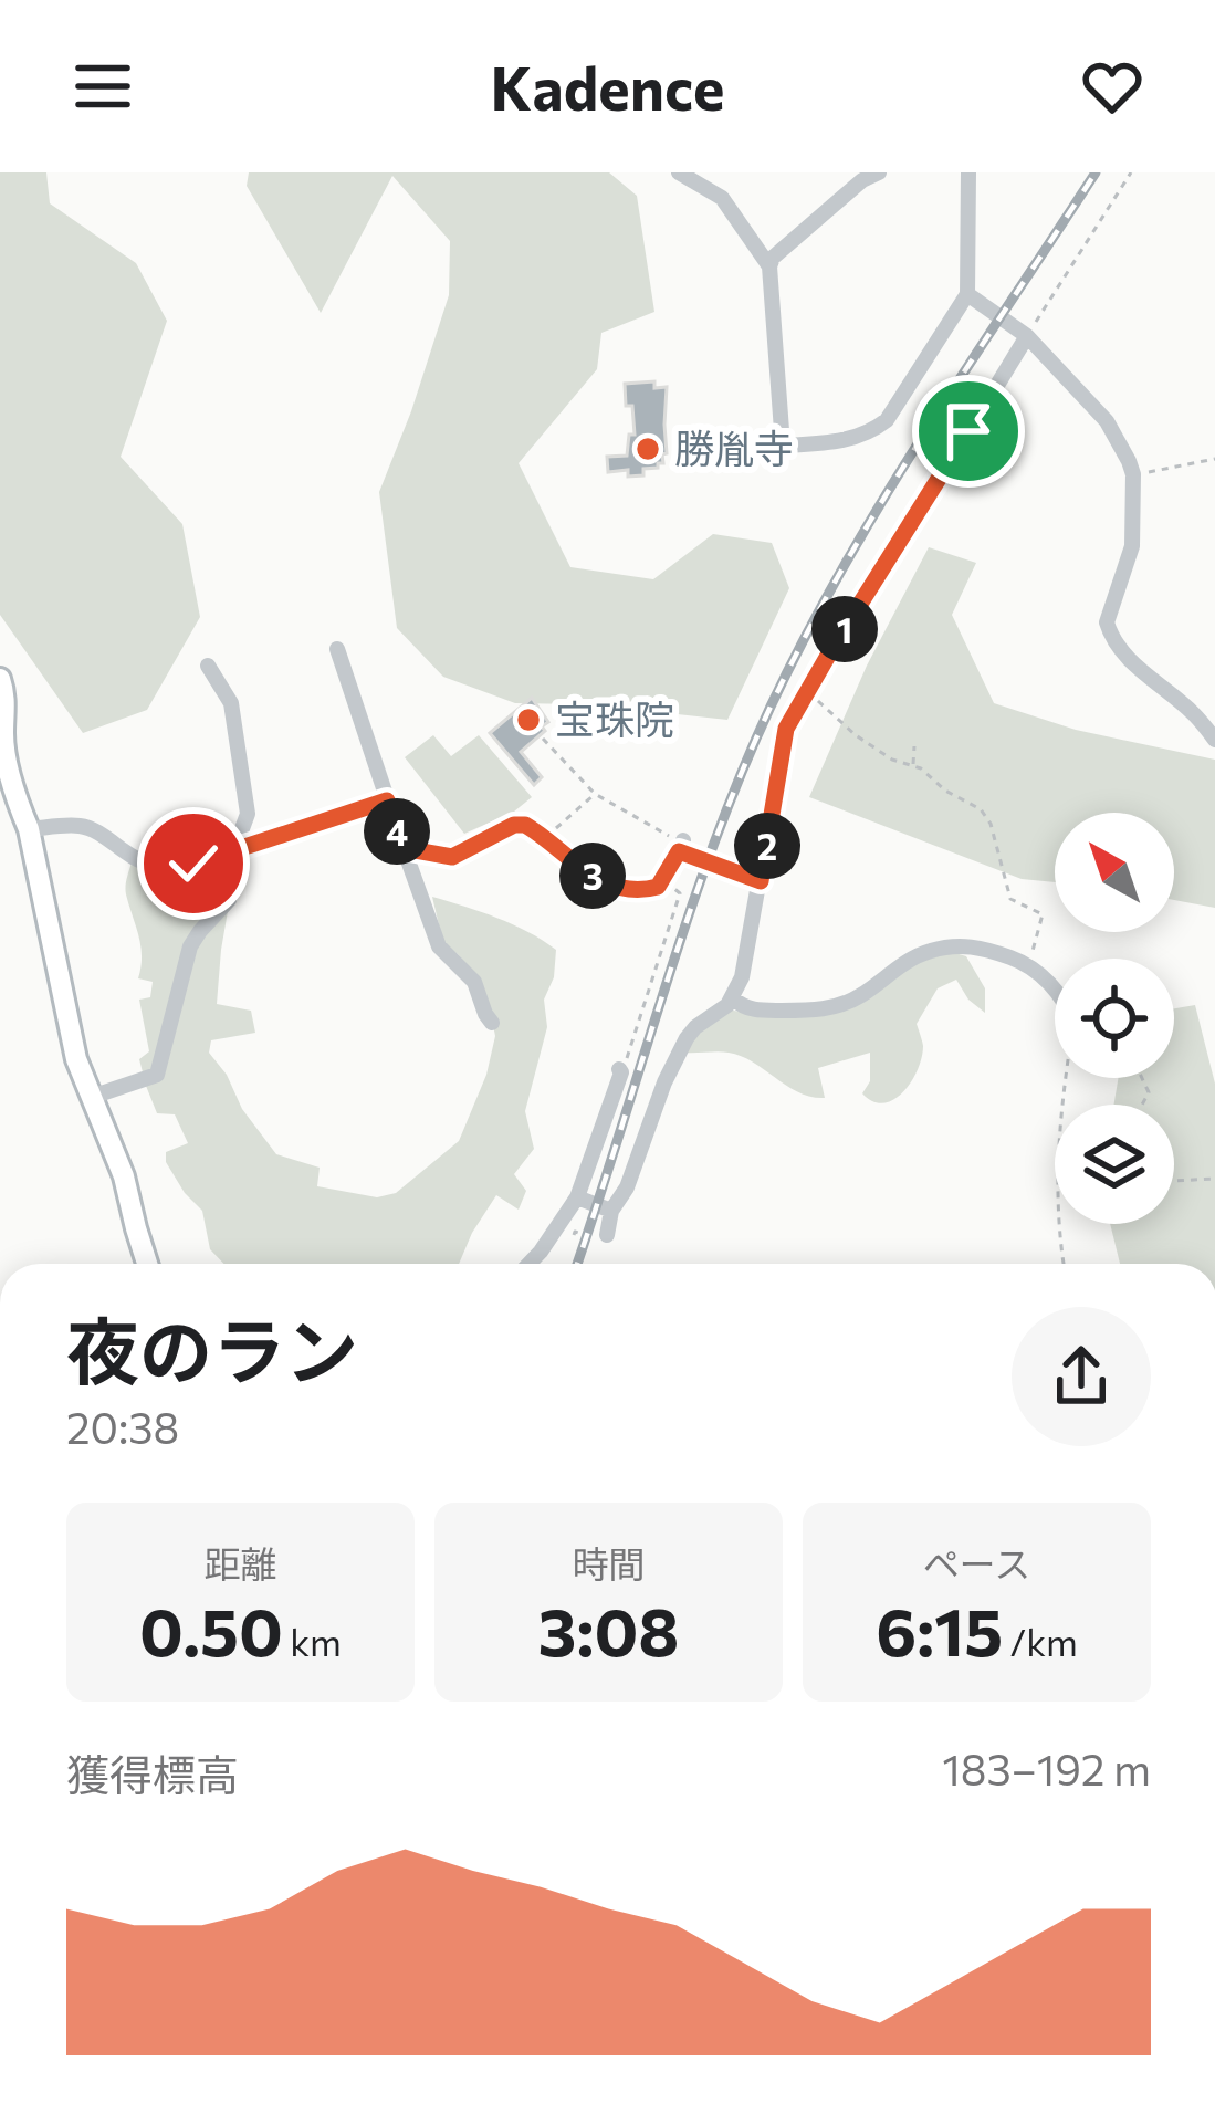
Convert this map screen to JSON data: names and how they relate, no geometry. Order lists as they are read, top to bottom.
{
  "places": ["勝胤寺", "宝珠院"],
  "north": "top left",
  "page": {
    "header": "Kadence",
    "pins": [
      "1",
      "4",
      "2",
      "3"
    ],
    "heading": ["夜のラン", "20:38"],
    "stats": [
      ["距離", "0.50 km"],
      ["時間", "3:08"],
      ["ペース", "6:15 /km"]
    ],
    "chart": ["獲得標高", "183–192 m"]
  }
}
